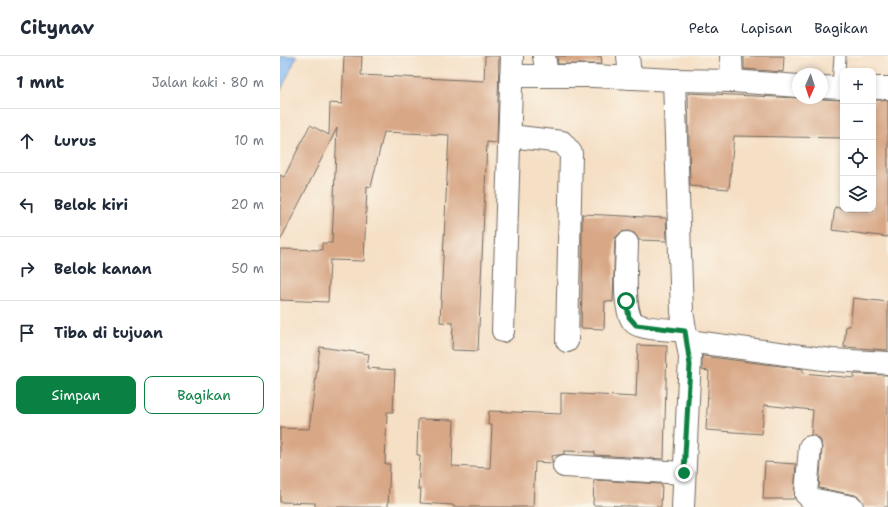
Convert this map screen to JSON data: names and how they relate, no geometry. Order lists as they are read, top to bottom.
{
  "north": "bottom",
  "page": {
    "header": "Citynav",
    "nav": ["Peta", "Lapisan", "Bagikan"],
    "heading": ["1 mnt", "Jalan kaki · 80 m"],
    "map_buttons": ["+", "−"],
    "list": [
      ["Lurus", "10 m"],
      ["Belok kiri", "20 m"],
      ["Belok kanan", "50 m"],
      "Tiba di tujuan"
    ],
    "buttons": ["Simpan", "Bagikan"]
  }
}
